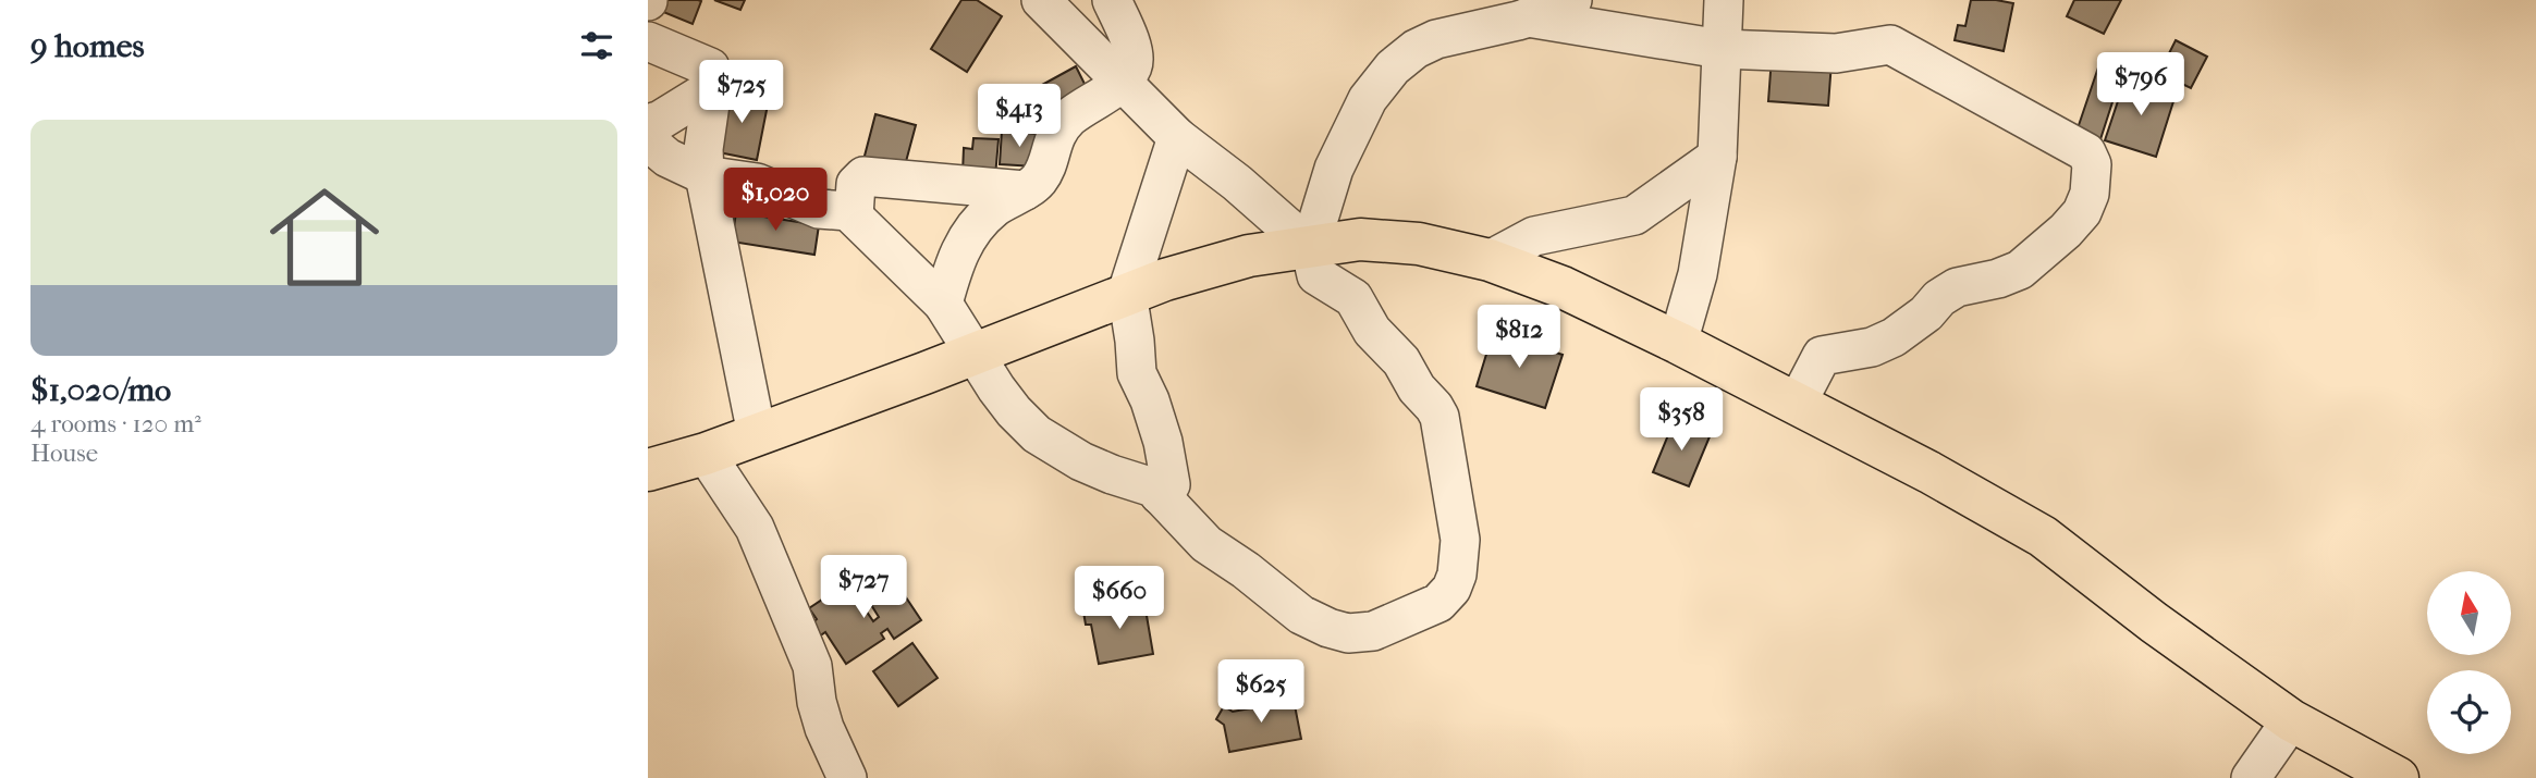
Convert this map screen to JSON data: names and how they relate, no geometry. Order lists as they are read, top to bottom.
{
  "north": "top",
  "page": {
    "heading": "9 homes",
    "price": [
      "$796",
      "$725",
      "$413",
      "$1,020",
      "$812",
      "$358",
      "$727",
      "$660",
      "$625"
    ],
    "list": [
      {
        "name": "$1,020/mo",
        "note": "4 rooms · 120 m² · House"
      }
    ]
  }
}
